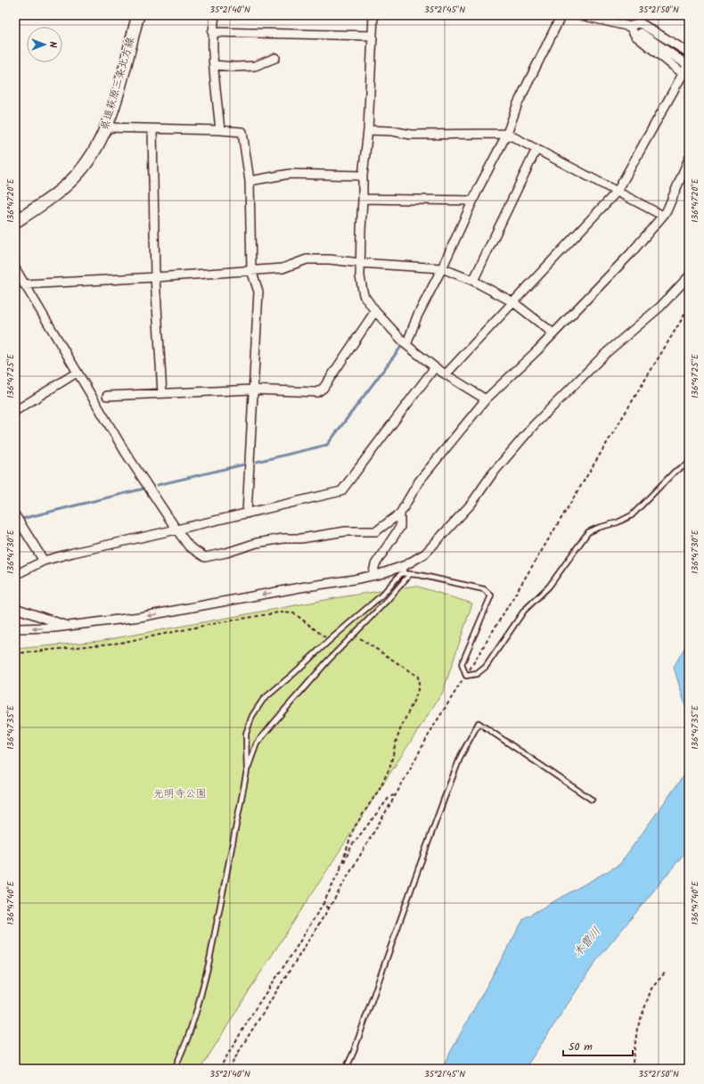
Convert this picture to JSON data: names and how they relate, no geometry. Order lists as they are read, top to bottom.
{
  "streets": {
    "main road": ["県道萩原三条北方線"]
  },
  "water": ["木曽川"],
  "parks": ["光明寺公園"],
  "scale_bar": "50 m",
  "north": "right",
  "coordinates": [
    "35°21'40\"N",
    "35°21'45\"N",
    "35°21'50\"N",
    "136°47'20\"E",
    "136°47'25\"E",
    "136°47'30\"E",
    "136°47'35\"E",
    "136°47'40\"E"
  ]
}
